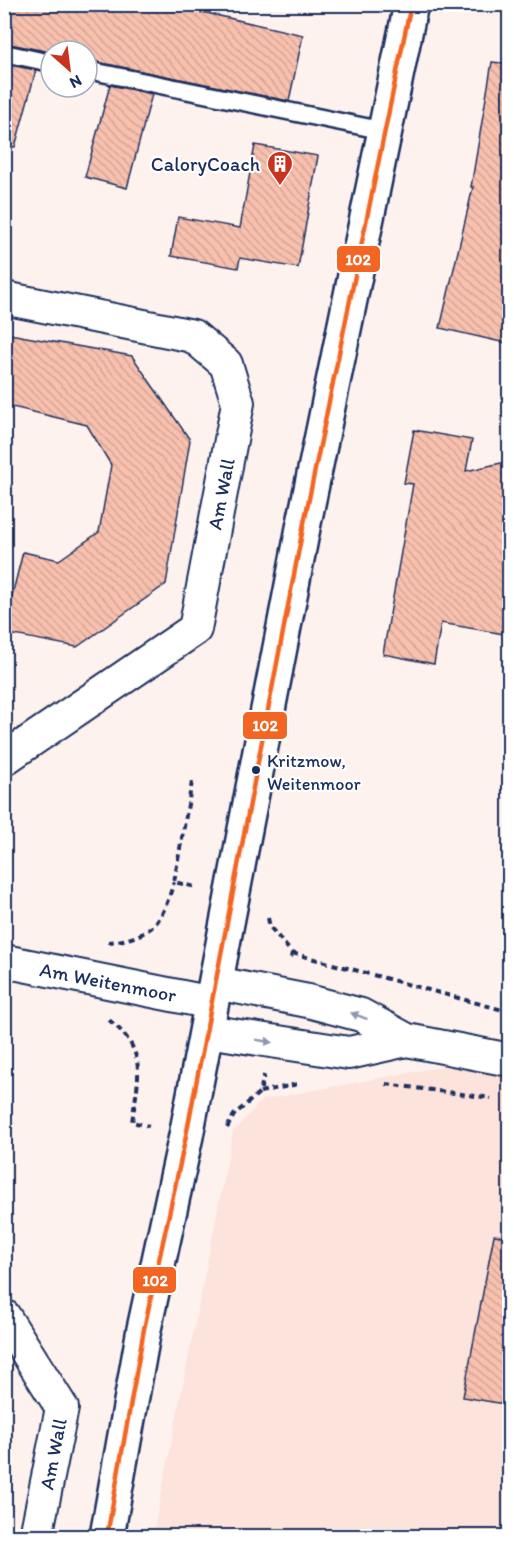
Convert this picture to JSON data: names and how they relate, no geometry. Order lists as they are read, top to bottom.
{
  "streets": {
    "street": ["Am Wall", "Am Weitenmoor"]
  },
  "places": {
    "building": ["CaloryCoach"],
    "other": ["Kritzmow, Weitenmoor"]
  },
  "lines": ["transit line 102"],
  "north": "bottom right"
}
